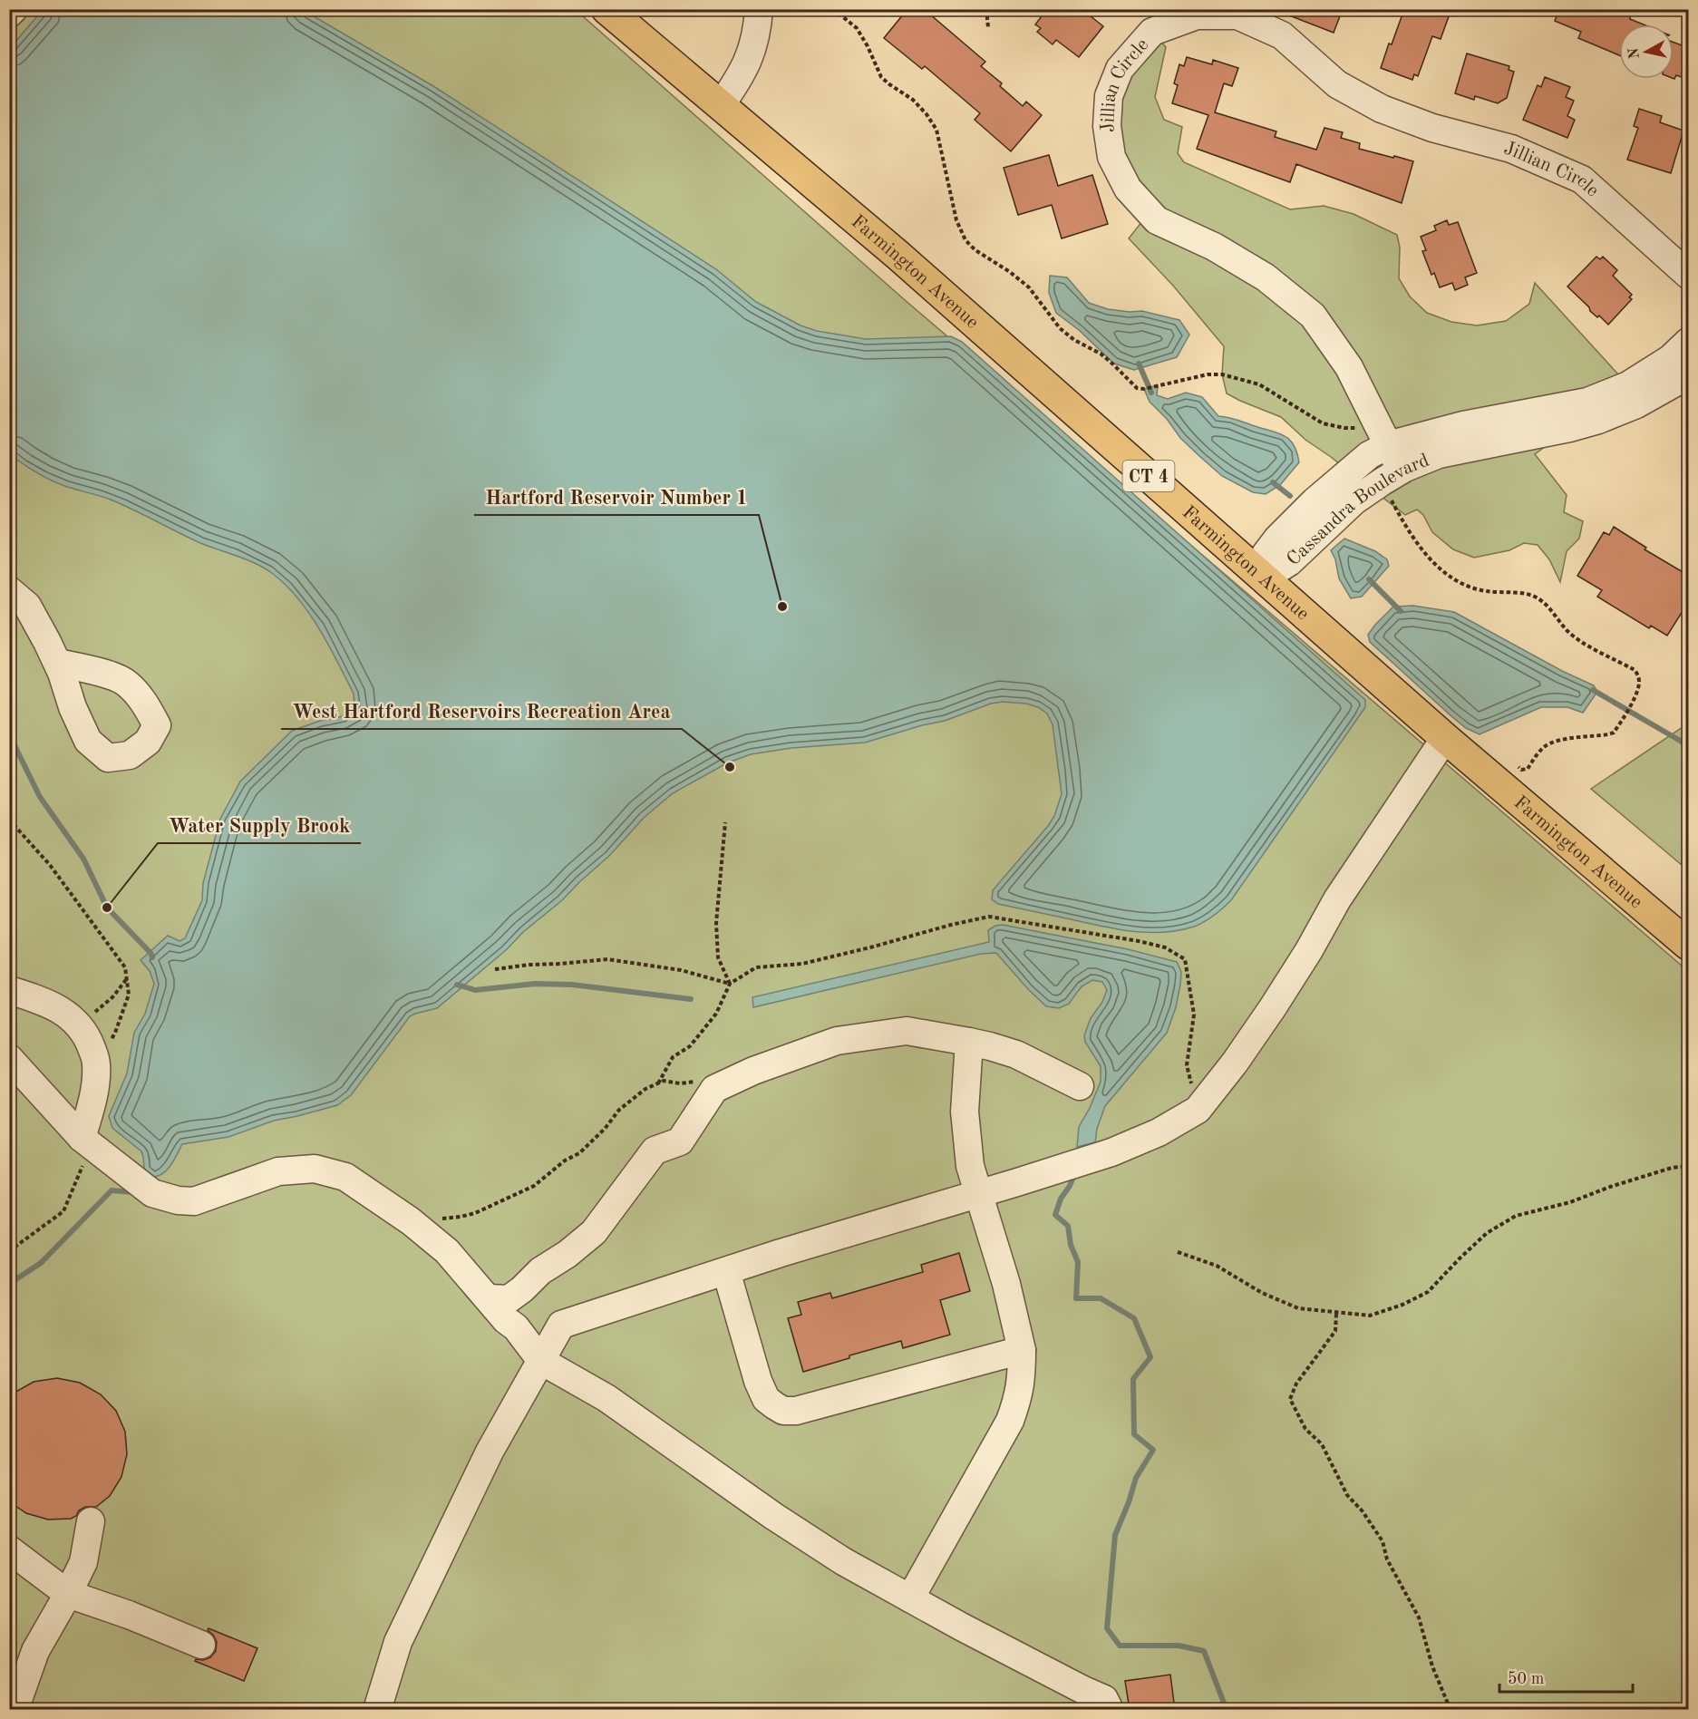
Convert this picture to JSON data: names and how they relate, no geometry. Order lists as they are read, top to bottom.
{
  "streets": {
    "main road": ["Farmington Avenue", "CT 4"],
    "street": ["Jillian Circle", "Cassandra Boulevard"]
  },
  "crossings": [
    ["Jillian Circle", "Cassandra Boulevard"],
    ["Farmington Avenue", "Cassandra Boulevard"]
  ],
  "places": ["Hartford Reservoir Number 1", "West Hartford Reservoirs Recreation Area", "Water Supply Brook"],
  "scale_bar": "50 m",
  "north": "left"
}
